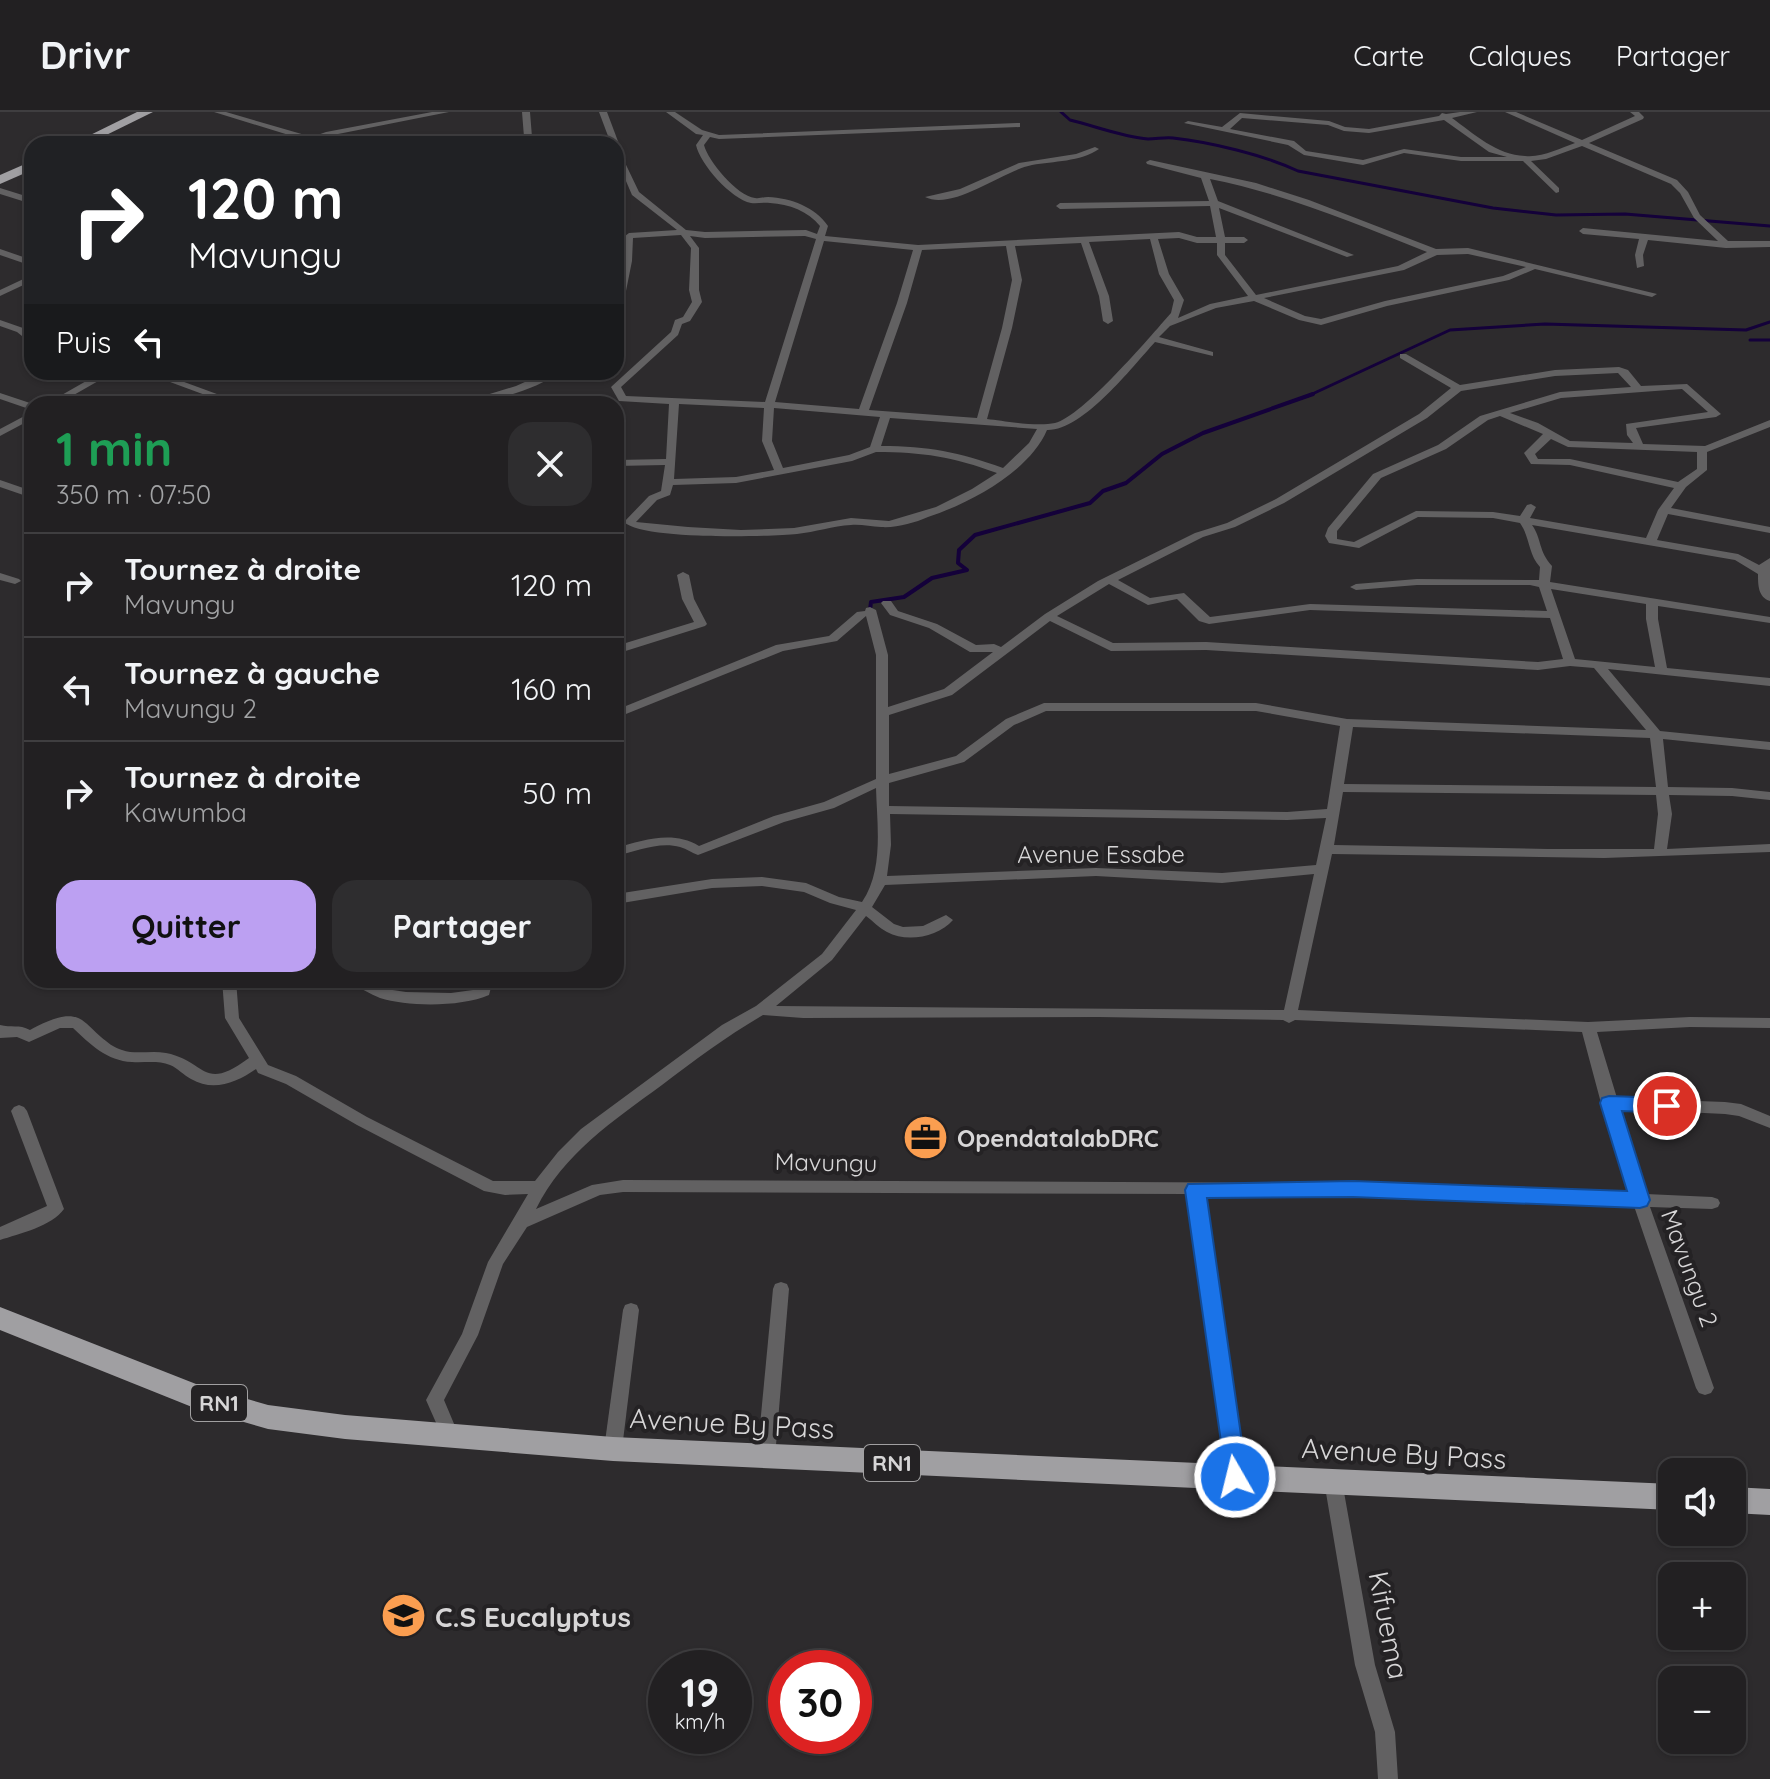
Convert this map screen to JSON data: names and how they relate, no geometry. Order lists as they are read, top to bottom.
{
  "streets": {
    "highway": ["RN1", "Avenue By Pass"],
    "street": [
      "Avenue Essabe",
      "Mavungu",
      "Mavungu 2",
      "Kifuema"
    ]
  },
  "crossings": [
    ["Mavungu", "Mavungu 2"],
    ["Avenue By Pass", "Kifuema"]
  ],
  "places": {
    "office": ["OpendatalabDRC"],
    "school or university": ["C.S Eucalyptus"]
  },
  "page": {
    "header": "Drivr",
    "nav": ["Carte", "Calques", "Partager"],
    "turn": ["120 m", "Mavungu"],
    "then": "Puis",
    "heading": ["1 min", "350 m · 07:50"],
    "list": [
      {
        "name": "Tournez à droite",
        "note": "Mavungu",
        "value": "120 m"
      },
      {
        "name": "Tournez à gauche",
        "note": "Mavungu 2",
        "value": "160 m"
      },
      {
        "name": "Tournez à droite",
        "note": "Kawumba",
        "value": "50 m"
      }
    ],
    "buttons": ["Quitter", "Partager"],
    "map_buttons": ["+", "−"],
    "speed": "19 km/h",
    "limit": "30"
  }
}
